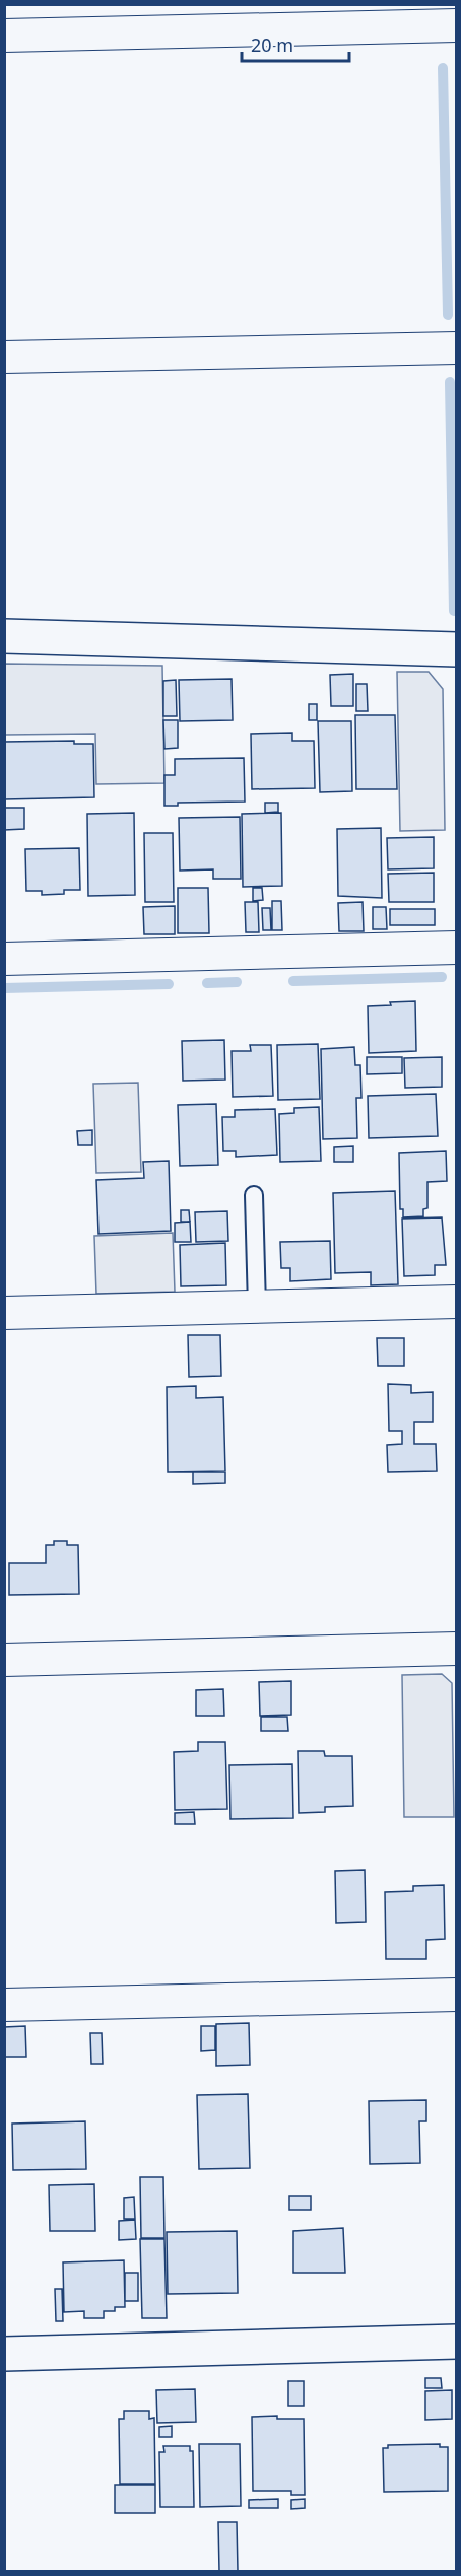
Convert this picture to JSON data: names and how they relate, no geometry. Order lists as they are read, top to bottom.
{
  "scale_bar": "20 m"
}
